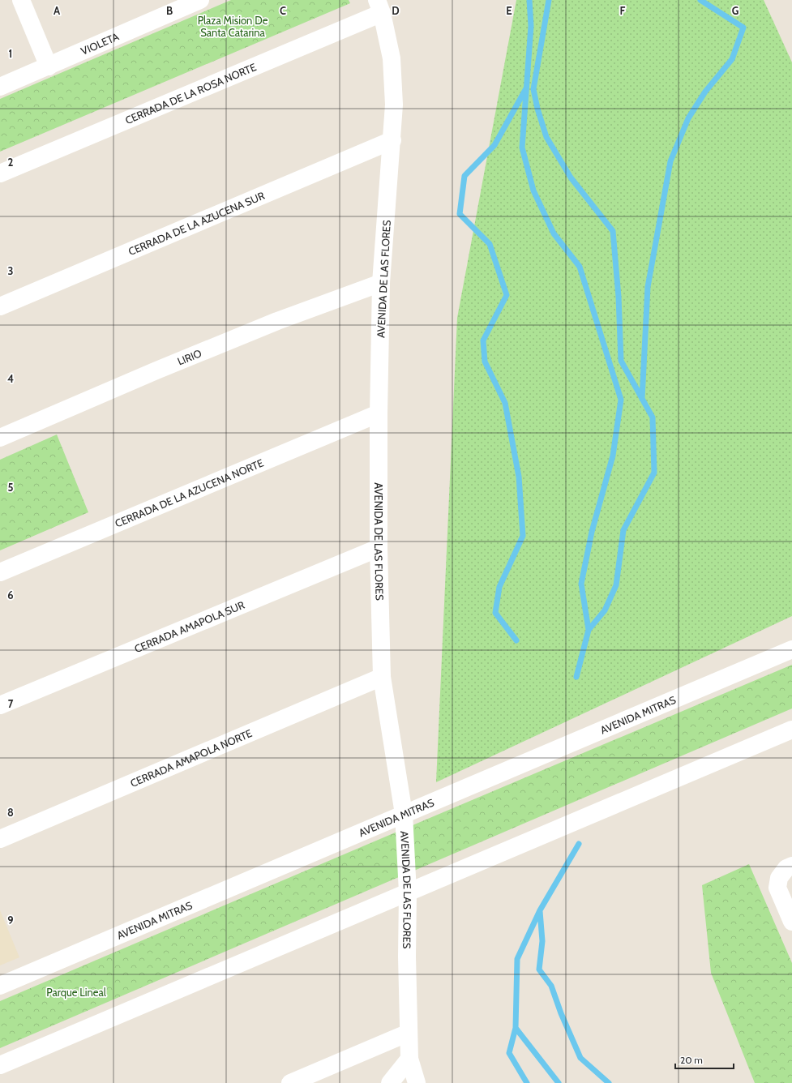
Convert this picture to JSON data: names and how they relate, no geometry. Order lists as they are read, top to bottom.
{
  "streets": {
    "street": [
      "VIOLETA",
      "CERRADA DE LA ROSA NORTE",
      "CERRADA DE LA AZUCENA SUR",
      "AVENIDA DE LAS FLORES",
      "LIRIO",
      "CERRADA DE LA AZUCENA NORTE",
      "CERRADA AMAPOLA SUR",
      "AVENIDA MITRAS",
      "CERRADA AMAPOLA NORTE"
    ]
  },
  "crossings": [
    ["CERRADA DE LA ROSA NORTE", "AVENIDA DE LAS FLORES"],
    ["CERRADA DE LA AZUCENA SUR", "AVENIDA DE LAS FLORES"],
    ["AVENIDA DE LAS FLORES", "LIRIO"],
    ["AVENIDA DE LAS FLORES", "CERRADA DE LA AZUCENA NORTE"],
    ["AVENIDA DE LAS FLORES", "CERRADA AMAPOLA SUR"],
    ["AVENIDA DE LAS FLORES", "AVENIDA MITRAS"],
    ["AVENIDA DE LAS FLORES", "CERRADA AMAPOLA NORTE"]
  ],
  "parks": ["Plaza Mision De Santa Catarina", "Parque Lineal"],
  "scale_bar": "20 m",
  "grid": {
    "columns": [
      "A",
      "B",
      "C",
      "D",
      "E",
      "F",
      "G"
    ],
    "rows": [
      "1",
      "2",
      "3",
      "4",
      "5",
      "6",
      "7",
      "8",
      "9"
    ]
  }
}
